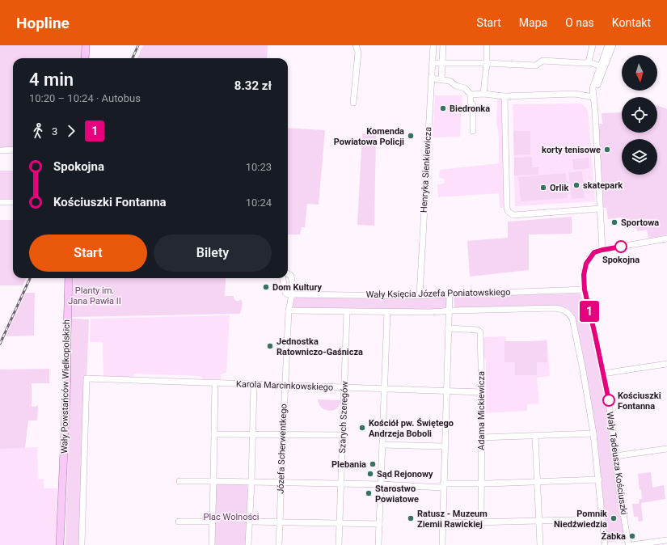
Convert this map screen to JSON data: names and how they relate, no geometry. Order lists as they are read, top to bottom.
{
  "streets": {
    "main road": ["Wały Powstańców Wielkopolskich"],
    "street": [
      "Henryka Sienkiewicza",
      "Wały Księcia Józefa Poniatowskiego",
      "Karola Marcinkowskiego",
      "Adama Mickiewicza",
      "Szarych Szeregów",
      "Józefa Scherwentkego",
      "Wały Tadeusza Kościuszki"
    ]
  },
  "crossings": [
    ["Henryka Sienkiewicza", "Wały Księcia Józefa Poniatowskiego"],
    ["Wały Księcia Józefa Poniatowskiego", "Szarych Szeregów"],
    ["Wały Księcia Józefa Poniatowskiego", "Józefa Scherwentkego"],
    ["Wały Księcia Józefa Poniatowskiego", "Wały Tadeusza Kościuszki"],
    ["Karola Marcinkowskiego", "Adama Mickiewicza"],
    ["Karola Marcinkowskiego", "Szarych Szeregów"],
    ["Karola Marcinkowskiego", "Józefa Scherwentkego"]
  ],
  "parks": ["Planty im. Jana Pawła II", "Plac Wolności"],
  "places": [
    "Biedronka",
    "Komenda Powiatowa Policji",
    "korty tenisowe",
    "skatepark",
    "Orlik",
    "Sportowa",
    "Spokojna",
    "Dom Kultury",
    "Jednostka Ratowniczo-Gaśnicza",
    "Kościuszki Fontanna",
    "Kościół pw. Świętego Andrzeja Boboli",
    "Plebania",
    "Sąd Rejonowy",
    "Starostwo Powiatowe",
    "Ratusz - Muzeum Ziemii Rawickiej",
    "Pomnik Niedźwiedzia",
    "Żabka"
  ],
  "lines": ["bus line 1"],
  "north": "bottom",
  "page": {
    "header": "Hopline",
    "nav": [
      "Start",
      "Mapa",
      "O nas",
      "Kontakt"
    ],
    "on_map": "1",
    "heading": ["4 min", "10:20 – 10:24 · Autobus", "8.32 zł"],
    "legs": ["3", "1"],
    "list": [
      {
        "name": "Spokojna",
        "value": "10:23"
      },
      {
        "name": "Kościuszki Fontanna",
        "value": "10:24"
      }
    ],
    "buttons": ["Start", "Bilety"]
  }
}
